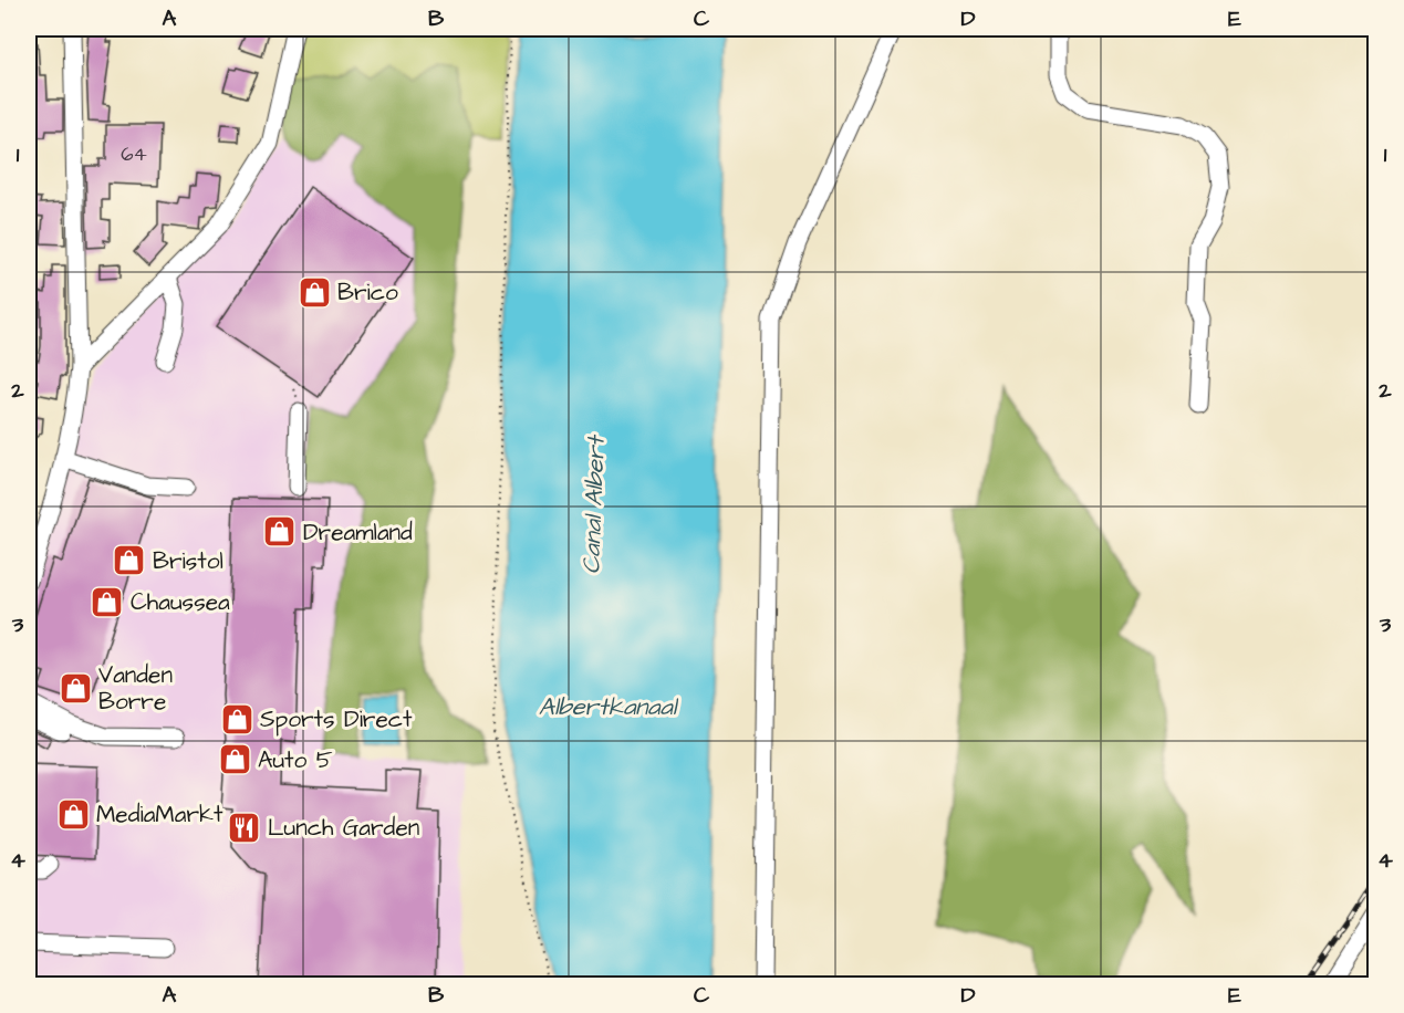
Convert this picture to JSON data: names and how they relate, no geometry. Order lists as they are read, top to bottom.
{
  "water": ["Canal Albert", "Albertkanaal"],
  "places": {
    "shop": [
      "Brico",
      "Dreamland",
      "Bristol",
      "Chaussea",
      "Vanden Borre",
      "Sports Direct",
      "Auto 5",
      "MediaMarkt"
    ],
    "restaurant": ["Lunch Garden"]
  },
  "house_numbers": ["64"],
  "grid": {
    "columns": [
      "A",
      "B",
      "C",
      "D",
      "E"
    ],
    "rows": [
      "1",
      "2",
      "3",
      "4"
    ]
  }
}
